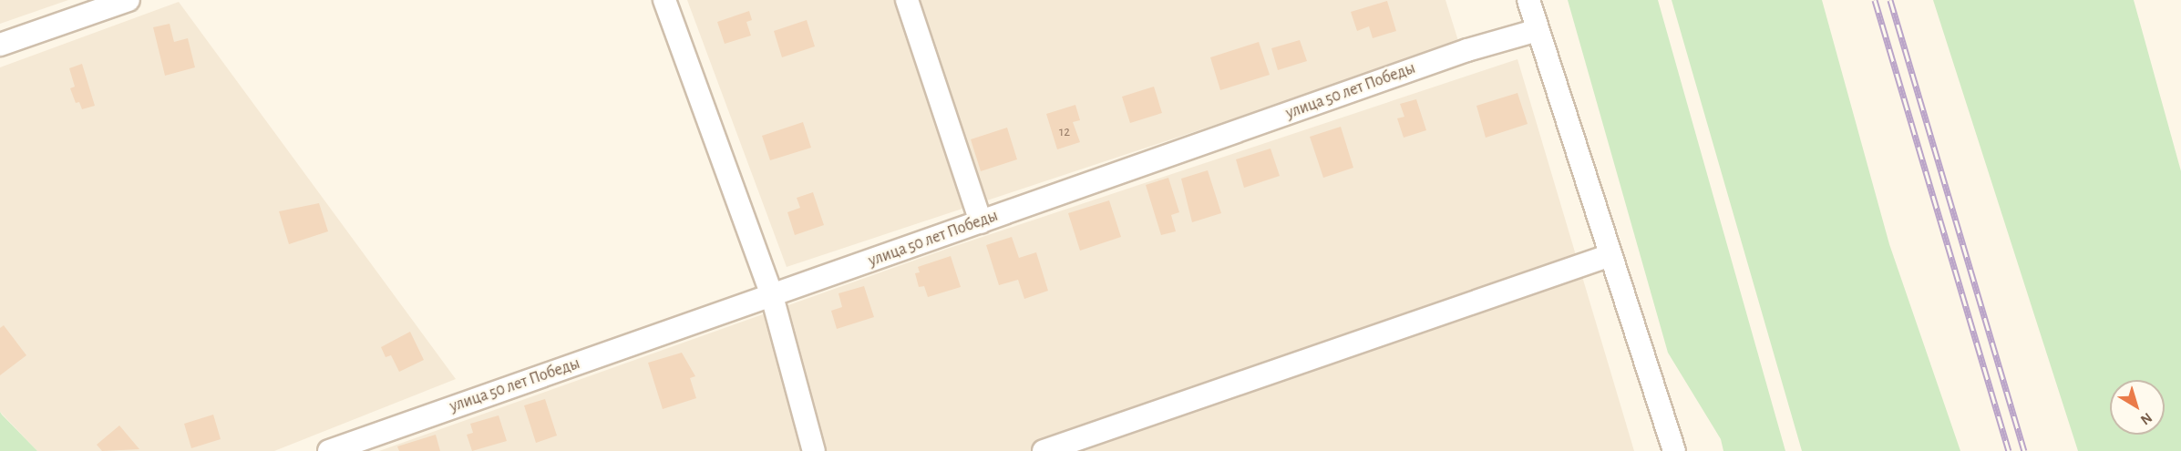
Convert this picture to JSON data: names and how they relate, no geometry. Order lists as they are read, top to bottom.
{
  "streets": {
    "street": ["улица 50 лет Победы"]
  },
  "house_numbers": ["12"],
  "north": "bottom right"
}
